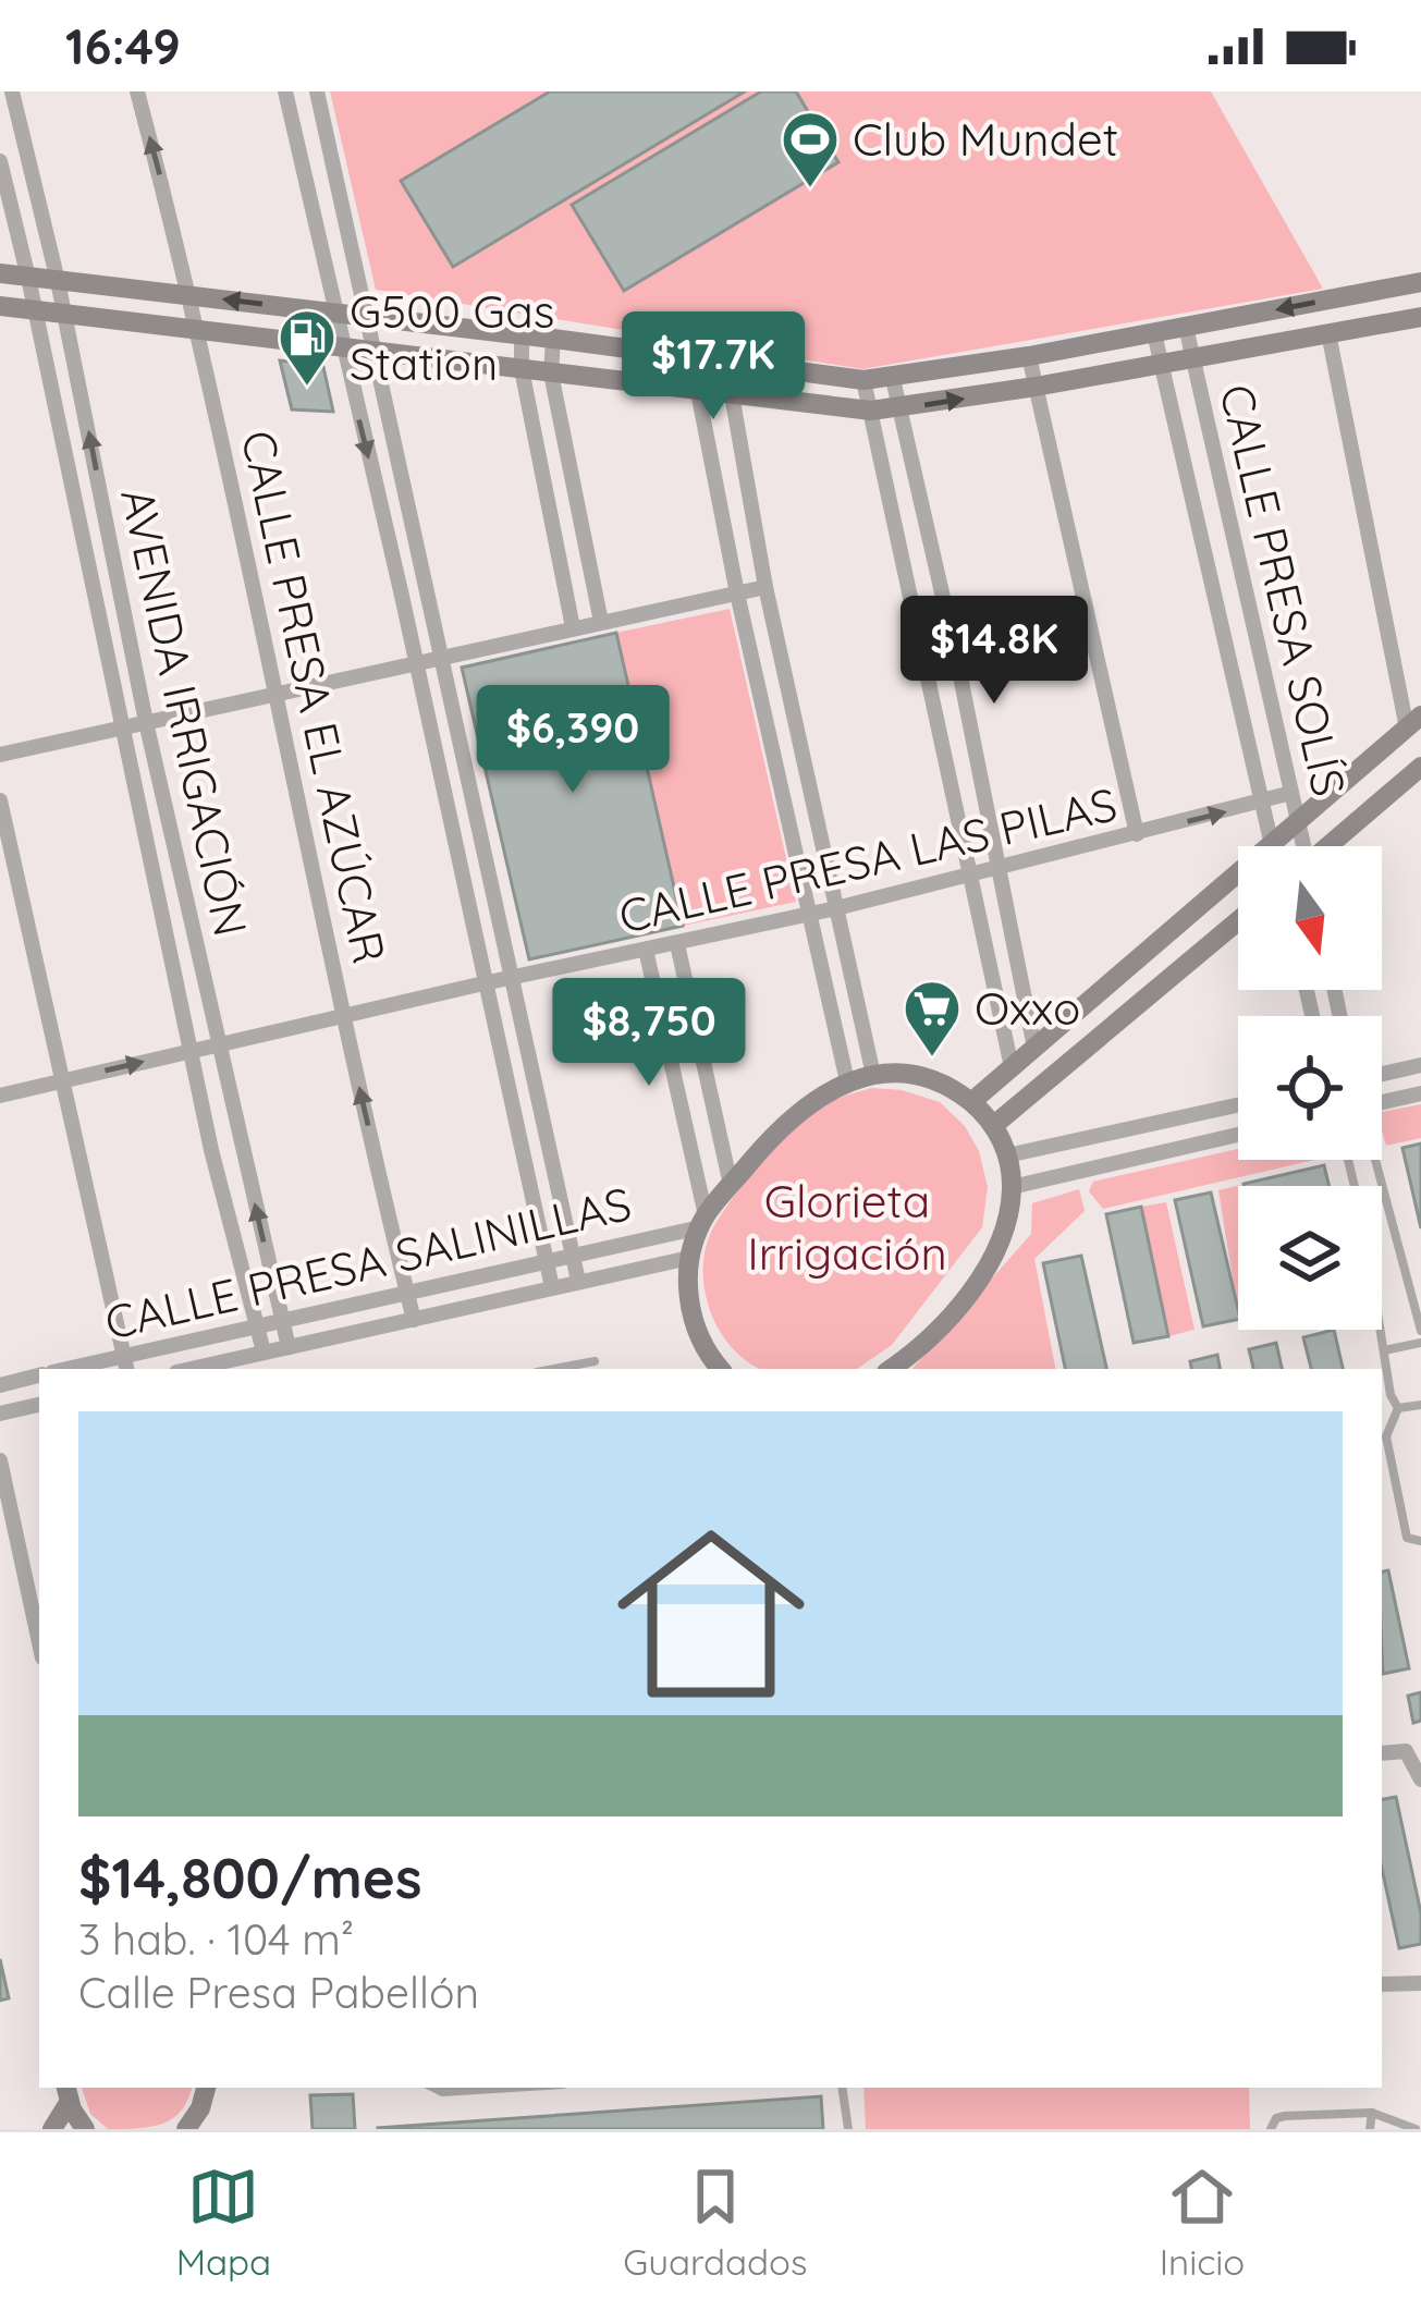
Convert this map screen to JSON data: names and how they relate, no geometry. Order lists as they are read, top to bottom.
{
  "streets": {
    "street": [
      "CALLE PRESA SOLÍS",
      "CALLE PRESA EL AZÚCAR",
      "AVENIDA IRRIGACIÓN",
      "CALLE PRESA LAS PILAS",
      "CALLE PRESA SALINILLAS"
    ]
  },
  "crossings": [
    ["CALLE PRESA SOLÍS", "CALLE PRESA LAS PILAS"],
    ["CALLE PRESA EL AZÚCAR", "CALLE PRESA LAS PILAS"],
    ["CALLE PRESA EL AZÚCAR", "CALLE PRESA SALINILLAS"],
    ["AVENIDA IRRIGACIÓN", "CALLE PRESA LAS PILAS"],
    ["AVENIDA IRRIGACIÓN", "CALLE PRESA SALINILLAS"]
  ],
  "one_way": ["CALLE PRESA EL AZÚCAR"],
  "parks": ["Glorieta Irrigación"],
  "places": {
    "sports": ["Club Mundet"],
    "fuel station": ["G500 Gas Station"],
    "supermarket": ["Oxxo"]
  },
  "north": "bottom",
  "page": {
    "status": "16:49",
    "price": [
      "$17.7K",
      "$14.8K",
      "$6,390",
      "$8,750"
    ],
    "list": [
      {
        "name": "$14,800/mes",
        "note": "3 hab. · 104 m² · Calle Presa Pabellón"
      }
    ],
    "tabs": ["Mapa", "Guardados", "Inicio"]
  }
}
